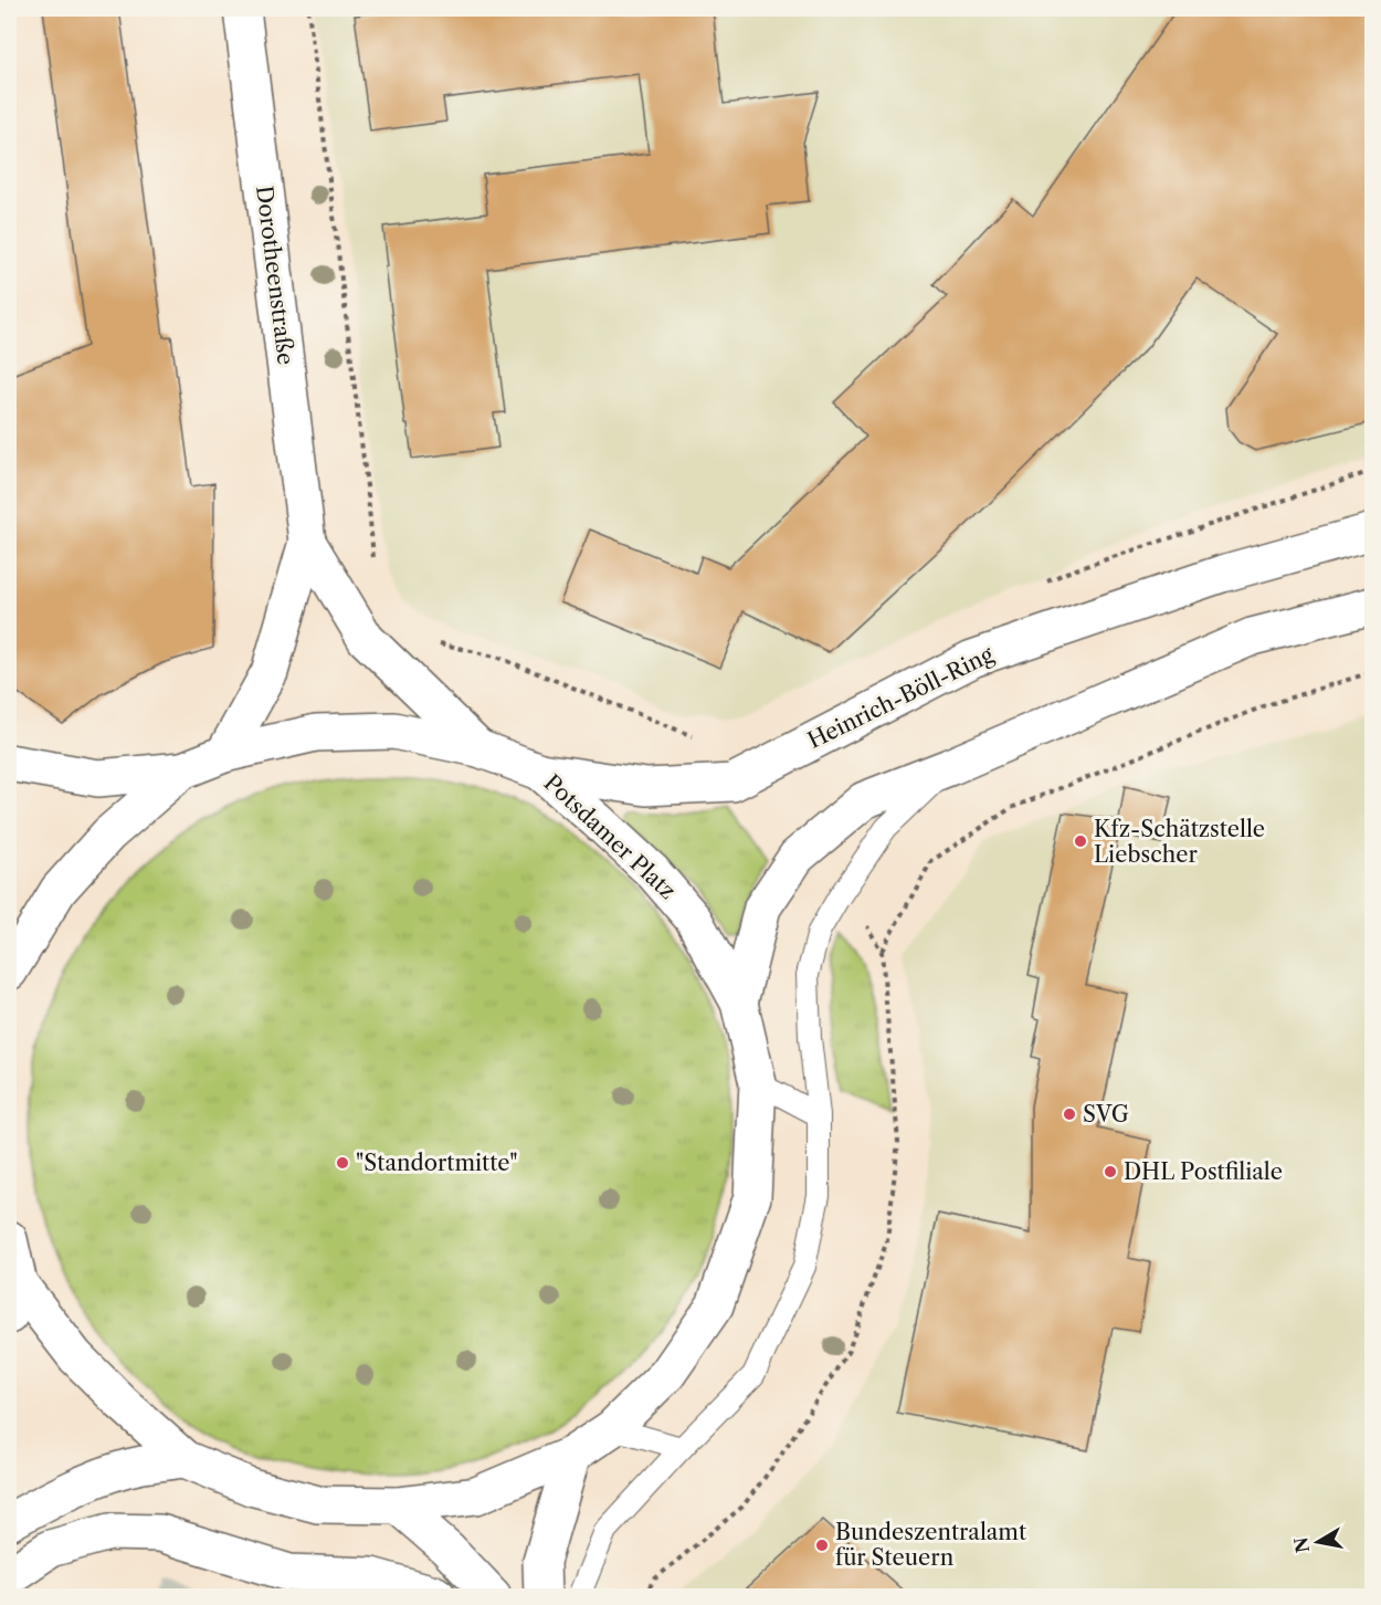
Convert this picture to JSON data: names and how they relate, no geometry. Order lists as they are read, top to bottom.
{
  "streets": {
    "main road": ["Dorotheenstraße", "Heinrich-Böll-Ring", "Potsdamer Platz"]
  },
  "crossings": [
    ["Dorotheenstraße", "Potsdamer Platz"],
    ["Heinrich-Böll-Ring", "Potsdamer Platz"]
  ],
  "places": [
    "Kfz-Schätzstelle Liebscher",
    "SVG",
    "\"Standortmitte\"",
    "DHL Postfiliale",
    "Bundeszentralamt für Steuern"
  ],
  "north": "left"
}
